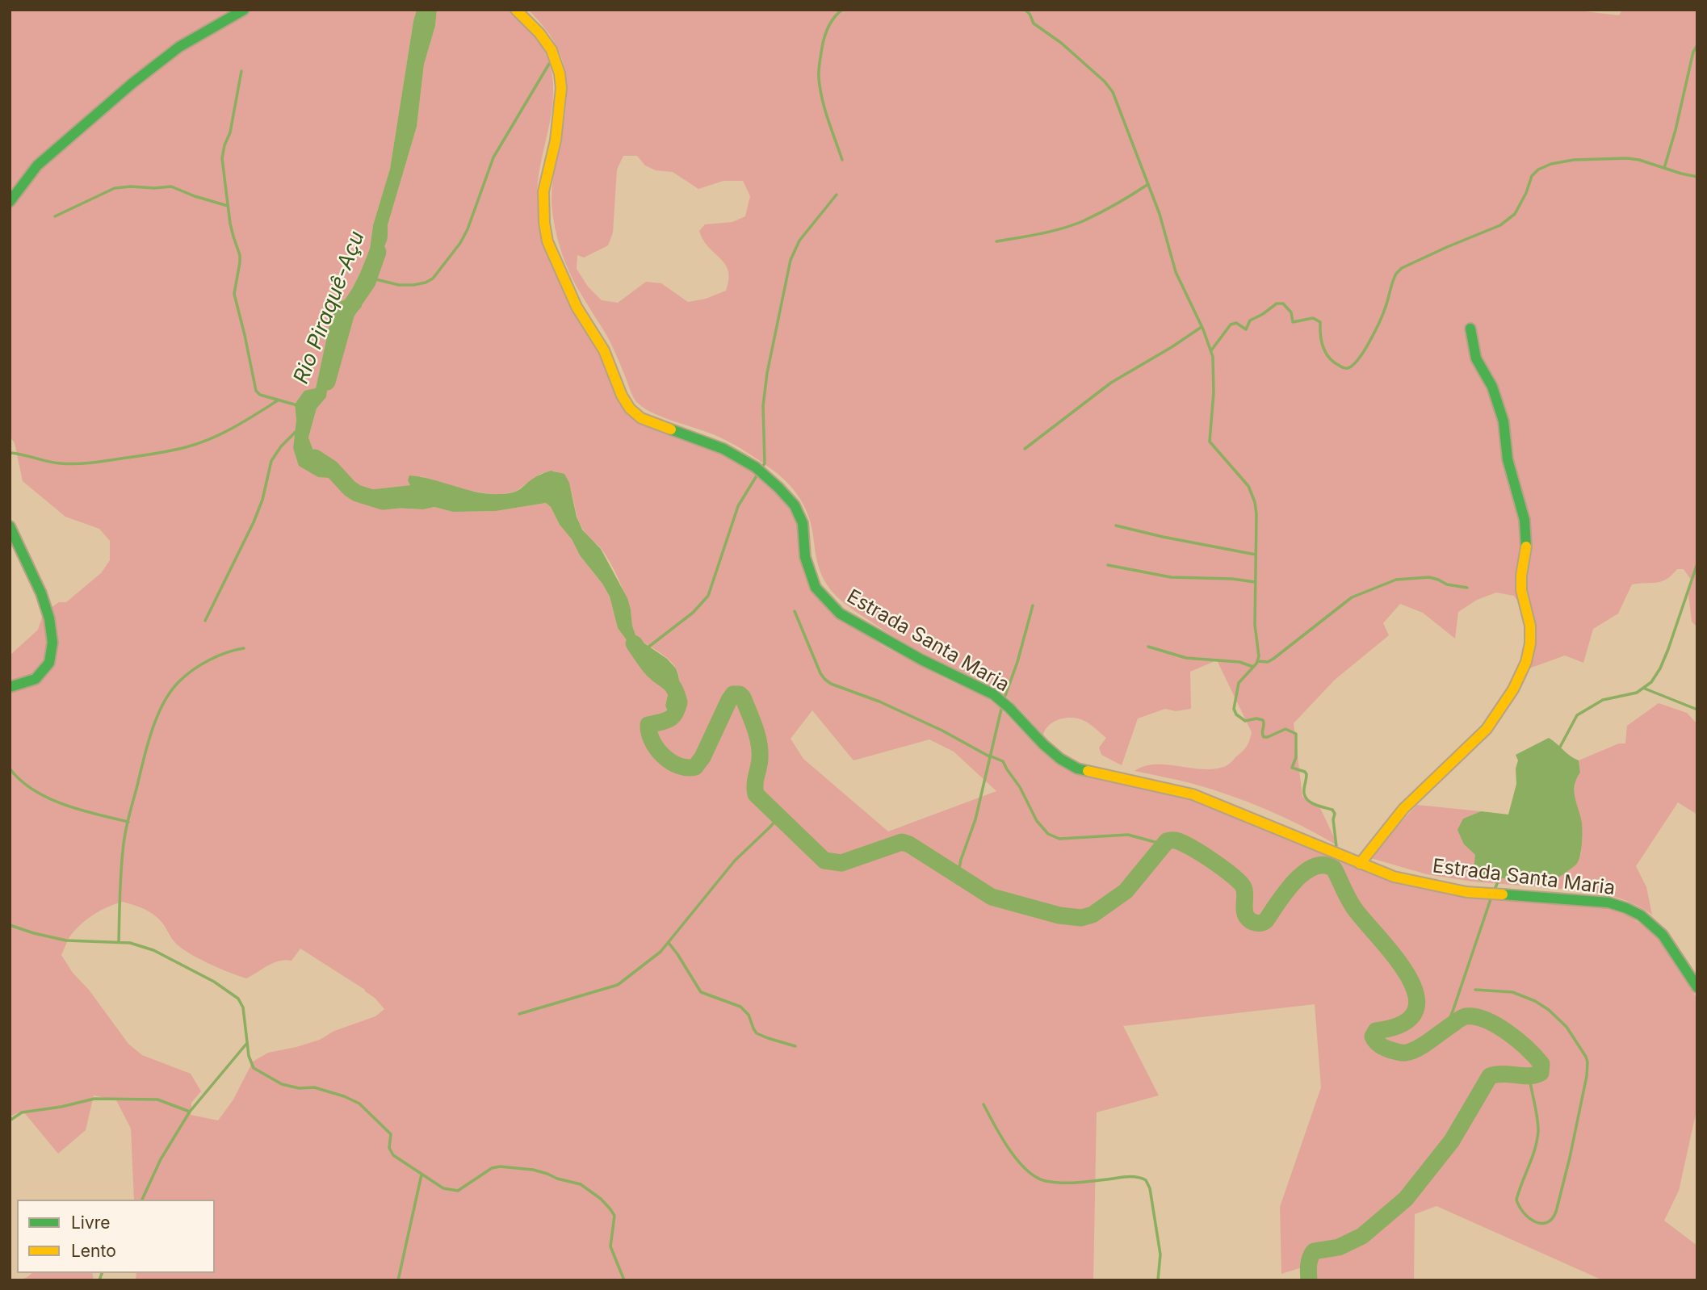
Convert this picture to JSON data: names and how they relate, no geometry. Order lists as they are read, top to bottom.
{
  "streets": {
    "street": ["Estrada Santa Maria"]
  },
  "water": ["Rio Piraquê-Açu"],
  "legend": ["Livre", "Lento"]
}
